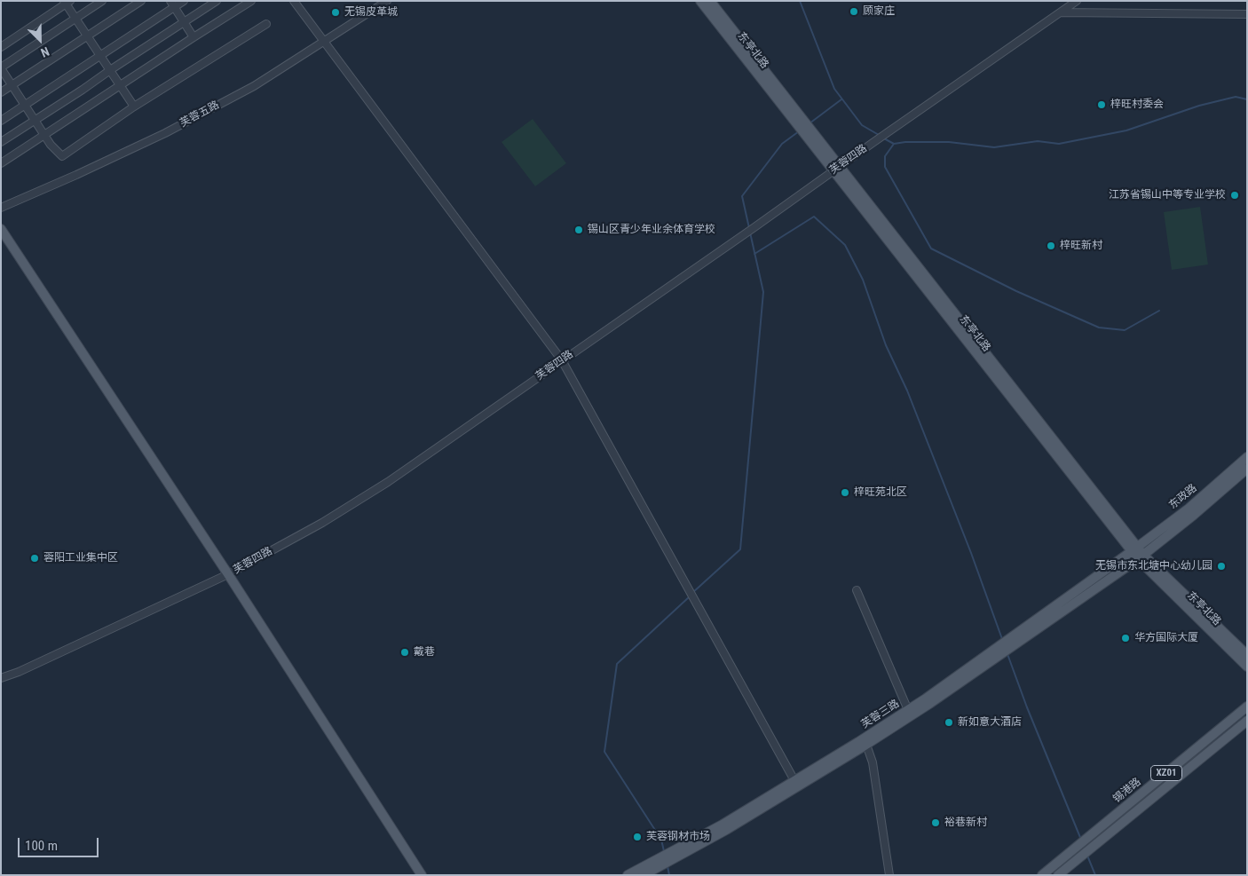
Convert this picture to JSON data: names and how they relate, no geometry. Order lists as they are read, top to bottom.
{
  "streets": {
    "main road": [
      "东亭北路",
      "东政路",
      "芙蓉三路",
      "XZ01",
      "锡港路"
    ],
    "street": ["芙蓉五路", "芙蓉四路"]
  },
  "crossings": [
    ["东亭北路", "芙蓉四路"],
    ["东亭北路", "东政路"],
    ["东亭北路", "芙蓉三路"],
    ["东政路", "芙蓉三路"]
  ],
  "places": [
    "顾家庄",
    "无锡皮革城",
    "梓旺村委会",
    "江苏省锡山中等专业学校",
    "锡山区青少年业余体育学校",
    "梓旺新村",
    "梓旺苑北区",
    "蓉阳工业集中区",
    "无锡市东北塘中心幼儿园",
    "华方国际大厦",
    "戴巷",
    "新如意大酒店",
    "裕巷新村",
    "芙蓉钢材市场"
  ],
  "scale_bar": "100 m",
  "north": "bottom right"
}
